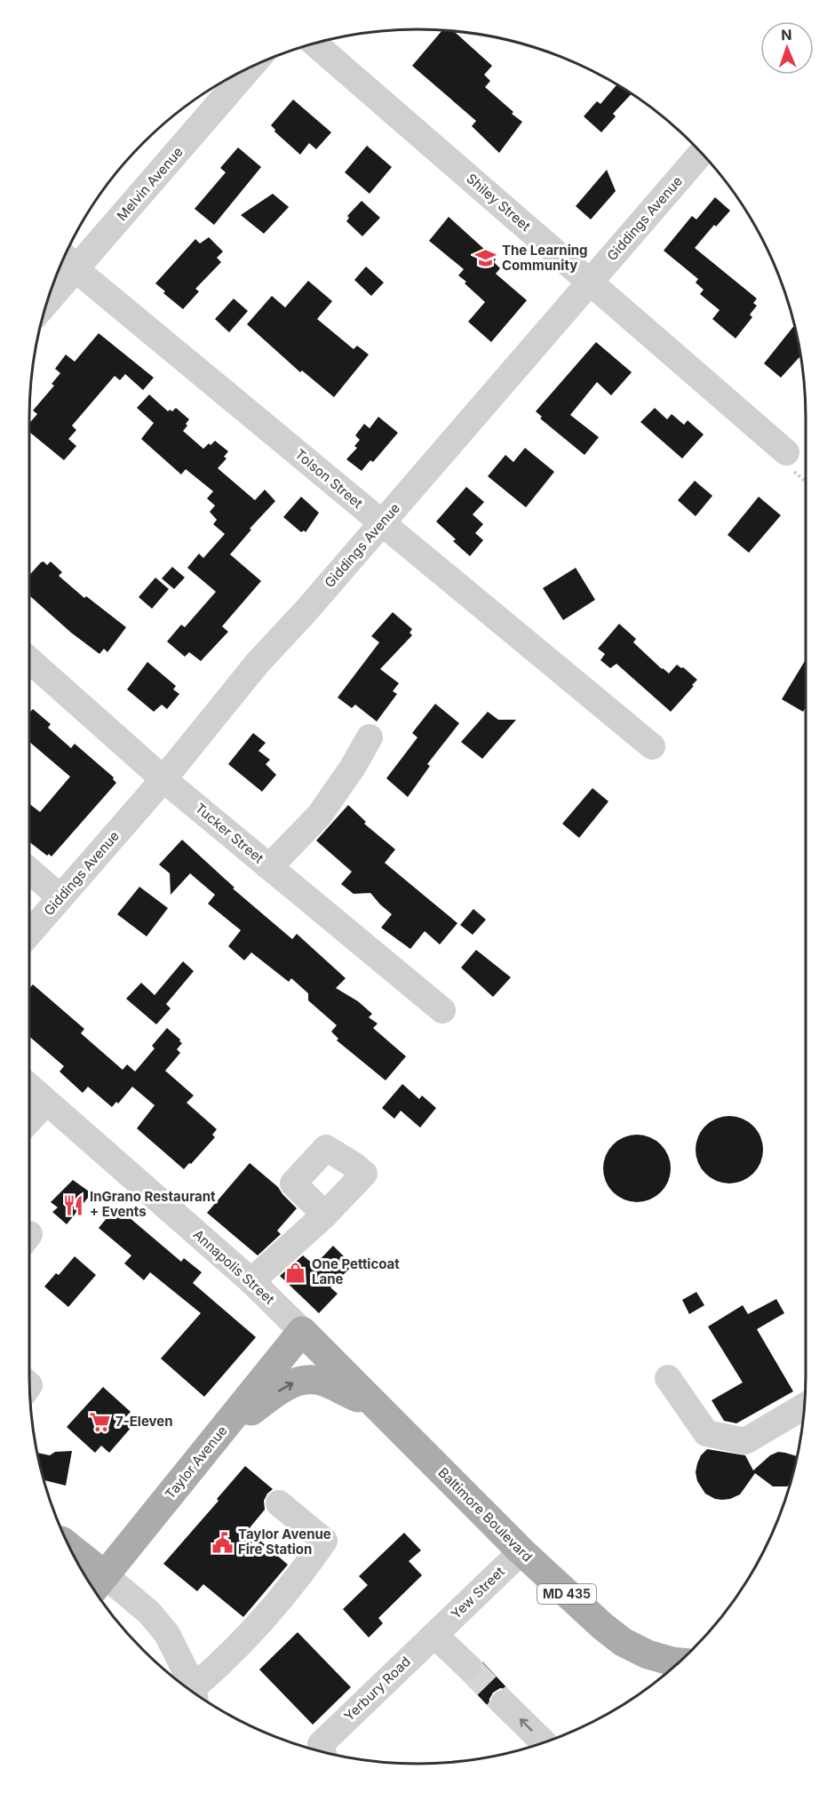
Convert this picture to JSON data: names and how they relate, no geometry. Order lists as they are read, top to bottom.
{
  "streets": {
    "main road": ["Taylor Avenue", "Baltimore Boulevard", "MD 435"],
    "street": [
      "Melvin Avenue",
      "Shiley Street",
      "Giddings Avenue",
      "Tolson Street",
      "Tucker Street",
      "Annapolis Street",
      "Yew Street",
      "Yerbury Road"
    ]
  },
  "crossings": [
    ["Melvin Avenue", "Tolson Street"],
    ["Shiley Street", "Giddings Avenue"],
    ["Giddings Avenue", "Tolson Street"],
    ["Giddings Avenue", "Tucker Street"],
    ["Annapolis Street", "Taylor Avenue"],
    ["Annapolis Street", "Baltimore Boulevard"],
    ["Taylor Avenue", "Baltimore Boulevard"],
    ["Baltimore Boulevard", "Yew Street"],
    ["Yew Street", "Yerbury Road"]
  ],
  "places": {
    "school or university": ["The Learning Community"],
    "restaurant": ["InGrano Restaurant + Events"],
    "shop": ["One Petticoat Lane"],
    "supermarket": ["7-Eleven"],
    "public building": ["Taylor Avenue Fire Station"]
  },
  "north": "top"
}
